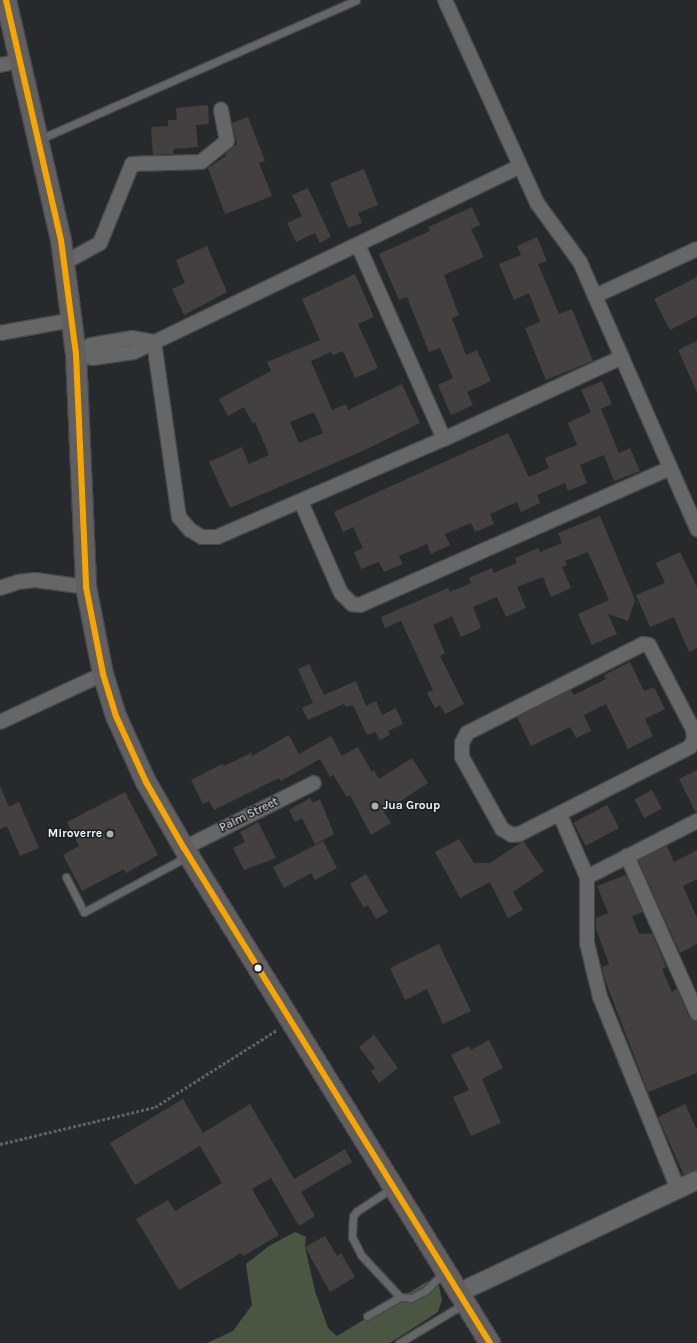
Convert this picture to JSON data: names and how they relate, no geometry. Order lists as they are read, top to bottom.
{
  "streets": {
    "street": ["Palm Street"]
  },
  "places": ["Jua Group", "Miroverre"]
}
